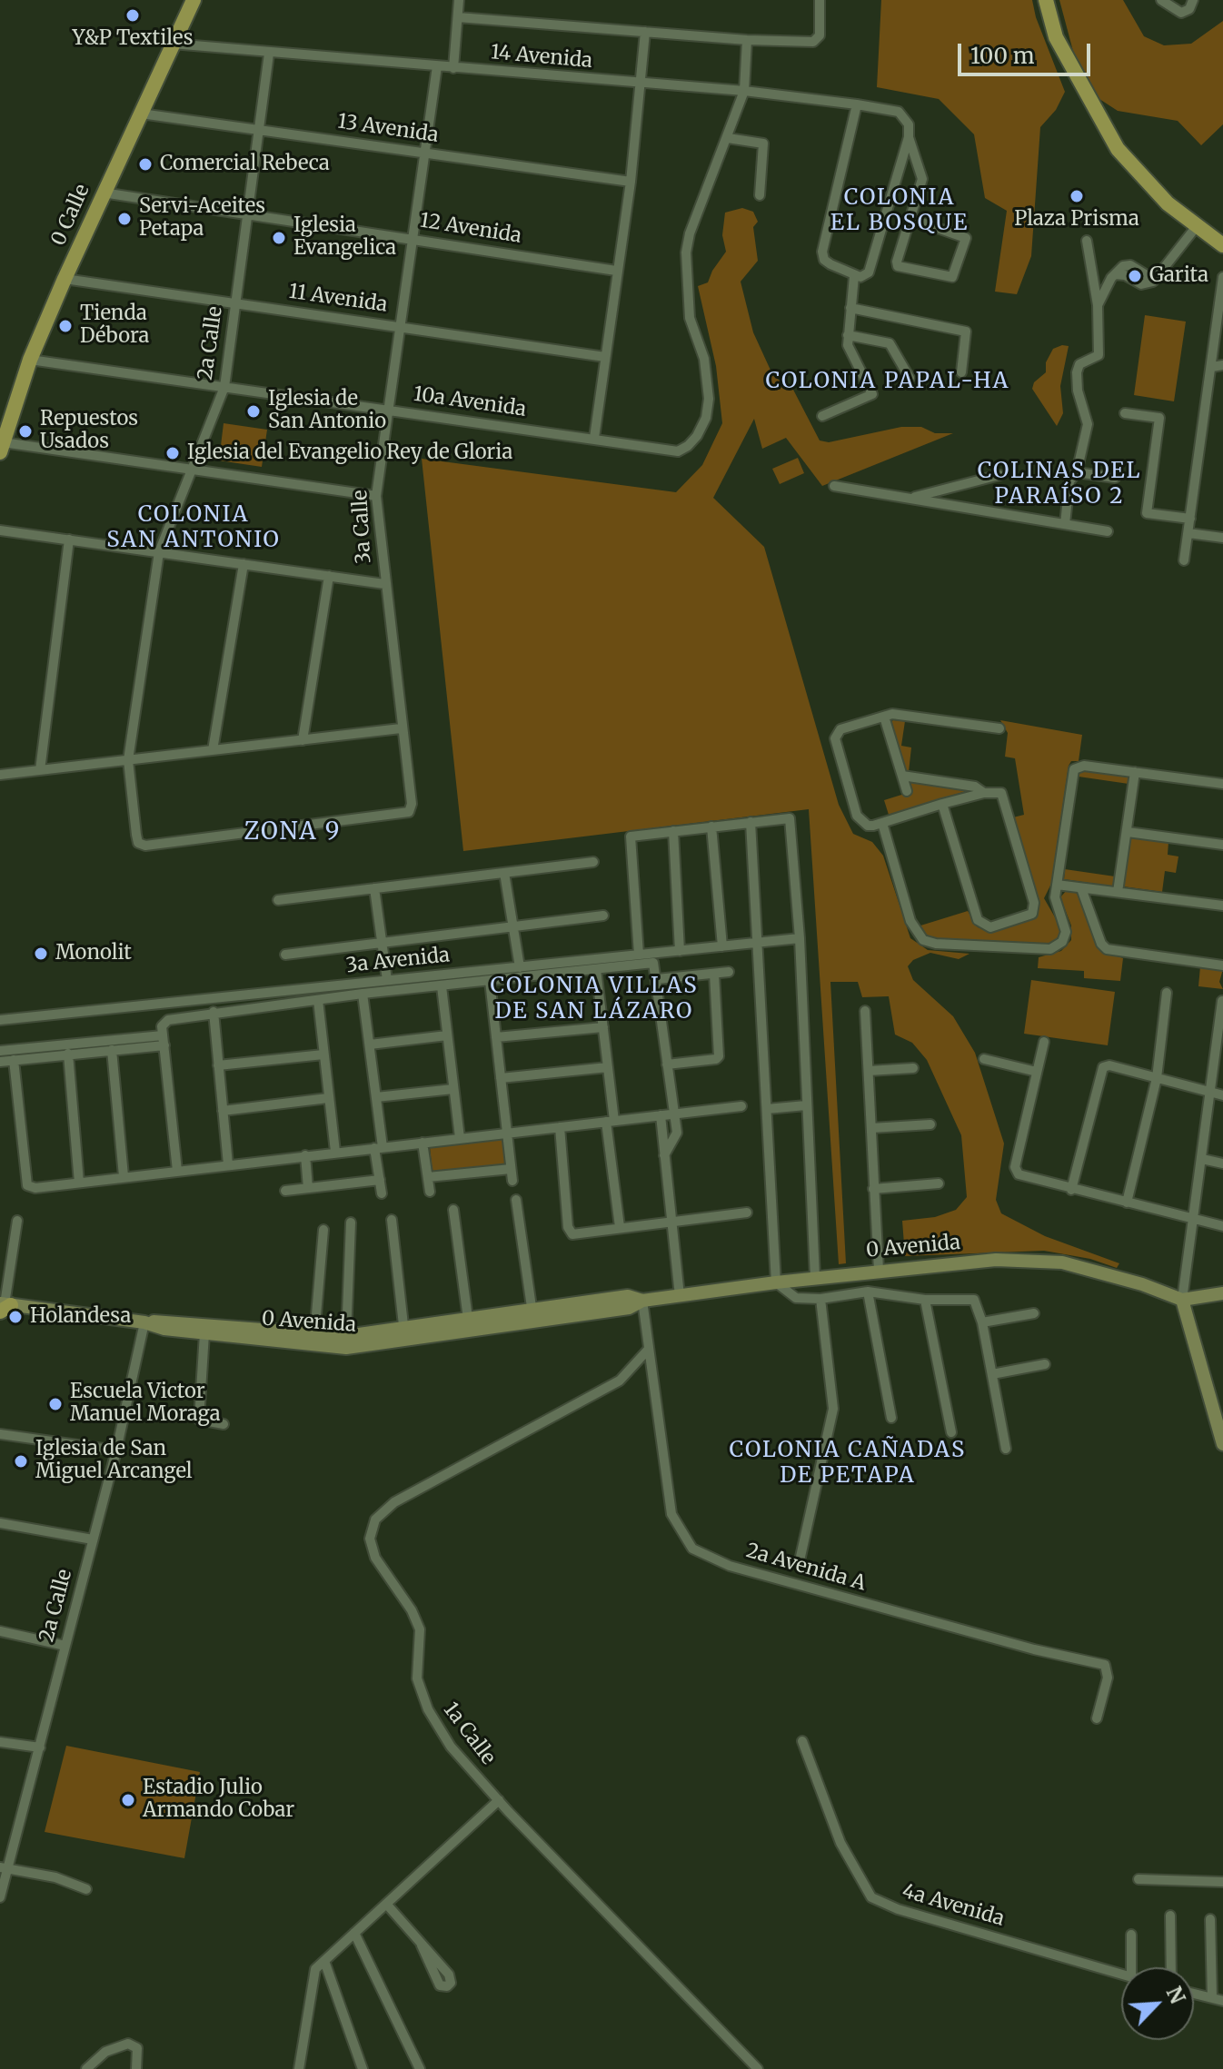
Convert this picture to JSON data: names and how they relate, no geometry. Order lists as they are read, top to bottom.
{
  "streets": {
    "main road": ["0 Calle", "0 Avenida"],
    "street": [
      "14 Avenida",
      "13 Avenida",
      "12 Avenida",
      "11 Avenida",
      "2a Calle",
      "10a Avenida",
      "3a Calle",
      "3a Avenida",
      "2a Avenida A",
      "1a Calle",
      "4a Avenida"
    ]
  },
  "crossings": [
    ["14 Avenida", "0 Calle"],
    ["14 Avenida", "2a Calle"],
    ["14 Avenida", "3a Calle"],
    ["13 Avenida", "0 Calle"],
    ["13 Avenida", "2a Calle"],
    ["13 Avenida", "3a Calle"],
    ["0 Calle", "12 Avenida"],
    ["0 Calle", "11 Avenida"],
    ["0 Calle", "10a Avenida"],
    ["12 Avenida", "2a Calle"],
    ["12 Avenida", "3a Calle"],
    ["11 Avenida", "2a Calle"],
    ["11 Avenida", "3a Calle"],
    ["2a Calle", "10a Avenida"],
    ["2a Calle", "3a Calle"],
    ["2a Calle", "0 Avenida"],
    ["10a Avenida", "3a Calle"],
    ["0 Avenida", "2a Avenida A"],
    ["2a Avenida A", "1a Calle"]
  ],
  "districts": [
    "COLONIA EL BOSQUE",
    "COLONIA PAPAL-HA",
    "COLINAS DEL PARAÍSO 2",
    "COLONIA SAN ANTONIO",
    "ZONA 9",
    "COLONIA VILLAS DE SAN LÁZARO",
    "COLONIA CAÑADAS DE PETAPA"
  ],
  "places": [
    "Y&P Textiles",
    "Comercial Rebeca",
    "Plaza Prisma",
    "Servi-Aceites Petapa",
    "Iglesia Evangelica",
    "Garita",
    "Tienda Débora",
    "Iglesia de San Antonio",
    "Repuestos Usados",
    "Iglesia del Evangelio Rey de Gloria",
    "Monolit",
    "Holandesa",
    "Escuela Victor Manuel Moraga",
    "Iglesia de San Miguel Arcangel",
    "Estadio Julio Armando Cobar"
  ],
  "scale_bar": "100 m",
  "north": "top right"
}
